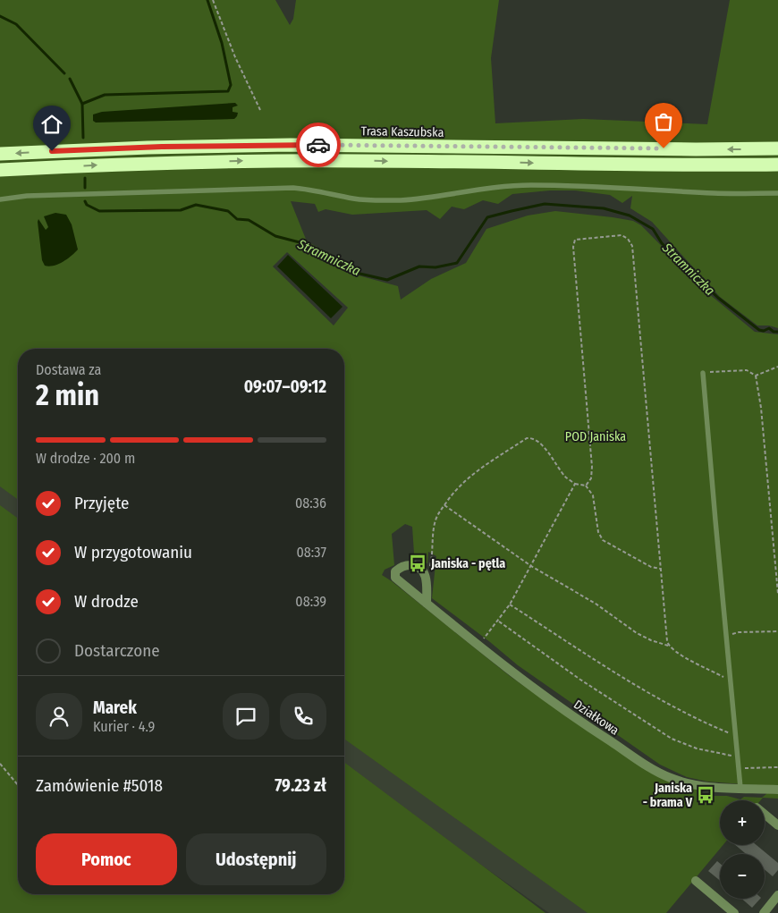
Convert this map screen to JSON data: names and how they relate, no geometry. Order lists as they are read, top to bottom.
{
  "streets": {
    "highway": ["Trasa Kaszubska"],
    "street": ["Działkowa"]
  },
  "water": ["Stramniczka"],
  "parks": ["POD Janiska"],
  "places": {
    "bus stop": ["Janiska - pętla", "Janiska - brama V"]
  },
  "page": {
    "heading": ["2 min", "Dostawa za", "09:07–09:12"],
    "panel": [
      "Marek",
      "Kurier · 4.9",
      "Zamówienie #5018",
      "79.23 zł"
    ],
    "bar": "W drodze · 200 m",
    "list": [
      ["Przyjęte", "08:36"],
      ["W przygotowaniu", "08:37"],
      ["W drodze", "08:39"],
      "Dostarczone"
    ],
    "map_buttons": ["+", "−"],
    "buttons": ["Pomoc", "Udostępnij"]
  }
}
